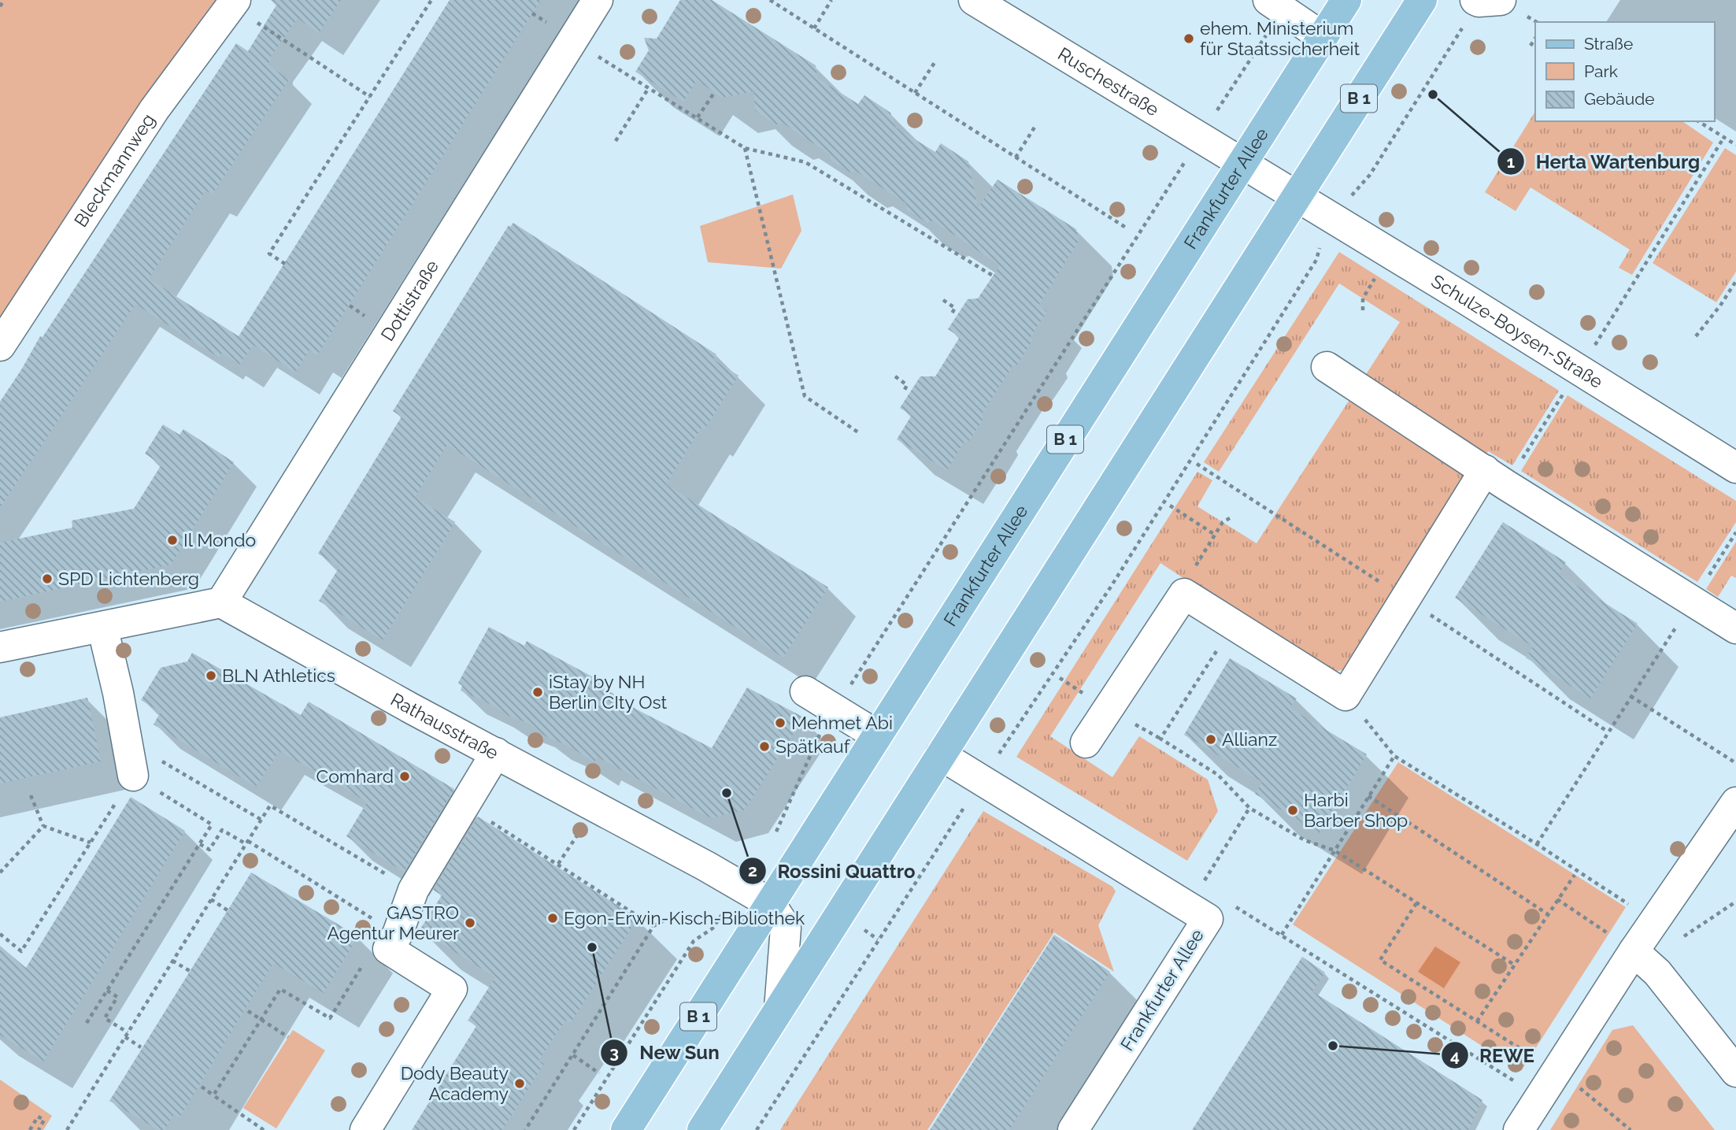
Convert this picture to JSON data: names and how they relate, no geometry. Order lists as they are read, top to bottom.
{
  "streets": {
    "main road": ["B 1", "Frankfurter Allee"],
    "street": [
      "Ruschestraße",
      "Bleckmannweg",
      "Dottistraße",
      "Schulze-Boysen-Straße",
      "Rathausstraße"
    ]
  },
  "crossings": [
    ["Ruschestraße", "B 1"],
    ["Ruschestraße", "Frankfurter Allee"],
    ["Ruschestraße", "Schulze-Boysen-Straße"],
    ["B 1", "Frankfurter Allee"],
    ["B 1", "Schulze-Boysen-Straße"],
    ["B 1", "Rathausstraße"],
    ["Frankfurter Allee", "Rathausstraße"],
    ["Dottistraße", "Rathausstraße"]
  ],
  "places": [
    "ehem. Ministerium für Staatssicherheit",
    "Herta Wartenburg",
    "Il Mondo",
    "SPD Lichtenberg",
    "BLN Athletics",
    "iStay by NH Berlin CIty Ost",
    "Mehmet Abi",
    "Allianz",
    "Spätkauf",
    "Comhard",
    "Rossini Quattro",
    "Harbi Barber Shop",
    "Egon-Erwin-Kisch-Bibliothek",
    "GASTRO Agentur Meurer",
    "New Sun",
    "REWE",
    "Dody Beauty Academy"
  ],
  "legend": ["Straße", "Park", "Gebäude"]
}
